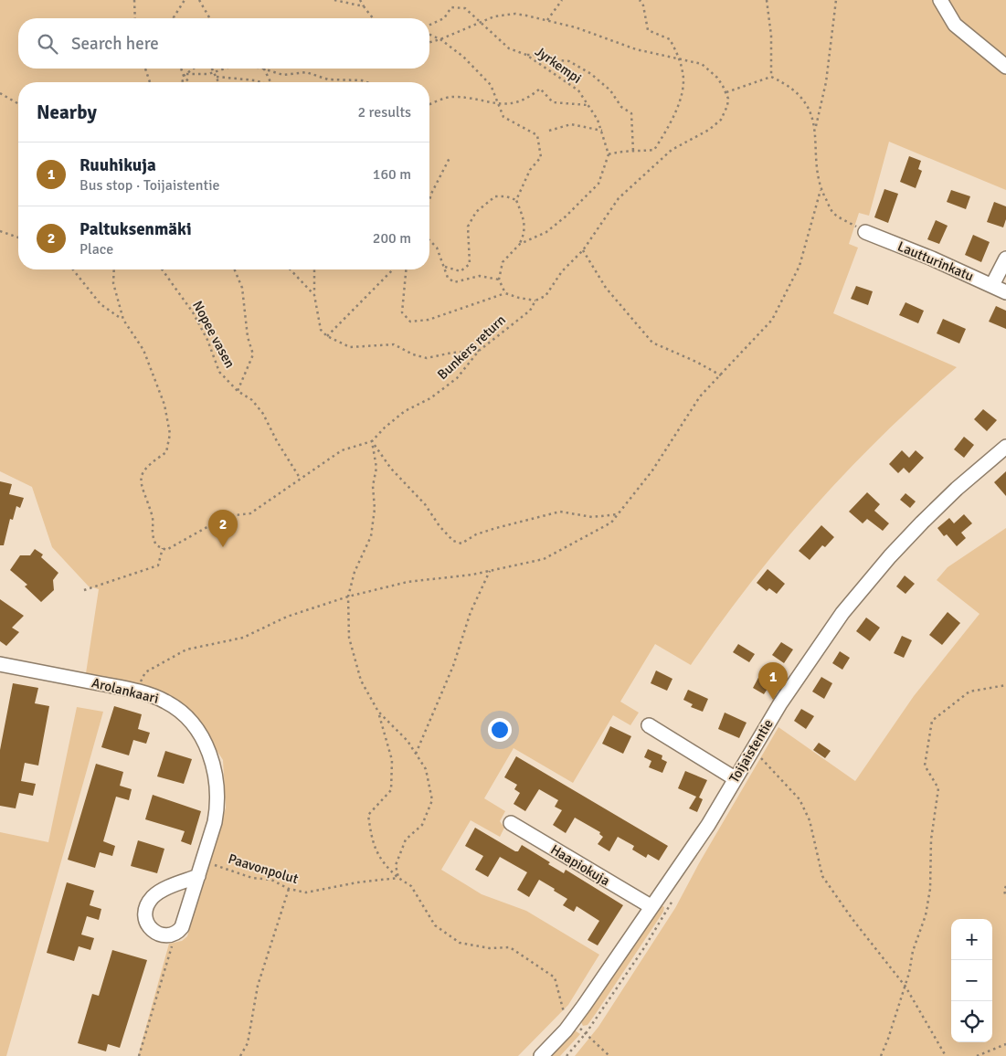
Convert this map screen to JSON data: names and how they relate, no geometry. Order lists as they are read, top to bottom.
{
  "streets": {
    "street": [
      "Lautturinkatu",
      "Arolankaari",
      "Toijaistentie",
      "Haapiokuja"
    ],
    "path": [
      "Jyrkempi",
      "Nopee vasen",
      "Bunkers return",
      "Paavonpolut"
    ]
  },
  "crossings": [
    ["Arolankaari", "Paavonpolut"],
    ["Toijaistentie", "Haapiokuja"]
  ],
  "page": {
    "search": "Search here",
    "heading": ["Nearby", "2 results"],
    "list": [
      {
        "mark": "1",
        "name": "Ruuhikuja",
        "note": "Bus stop · Toijaistentie",
        "value": "160 m"
      },
      {
        "mark": "2",
        "name": "Paltuksenmäki",
        "note": "Place",
        "value": "200 m"
      }
    ],
    "pins": ["2", "1"],
    "map_buttons": ["+", "−"]
  }
}
